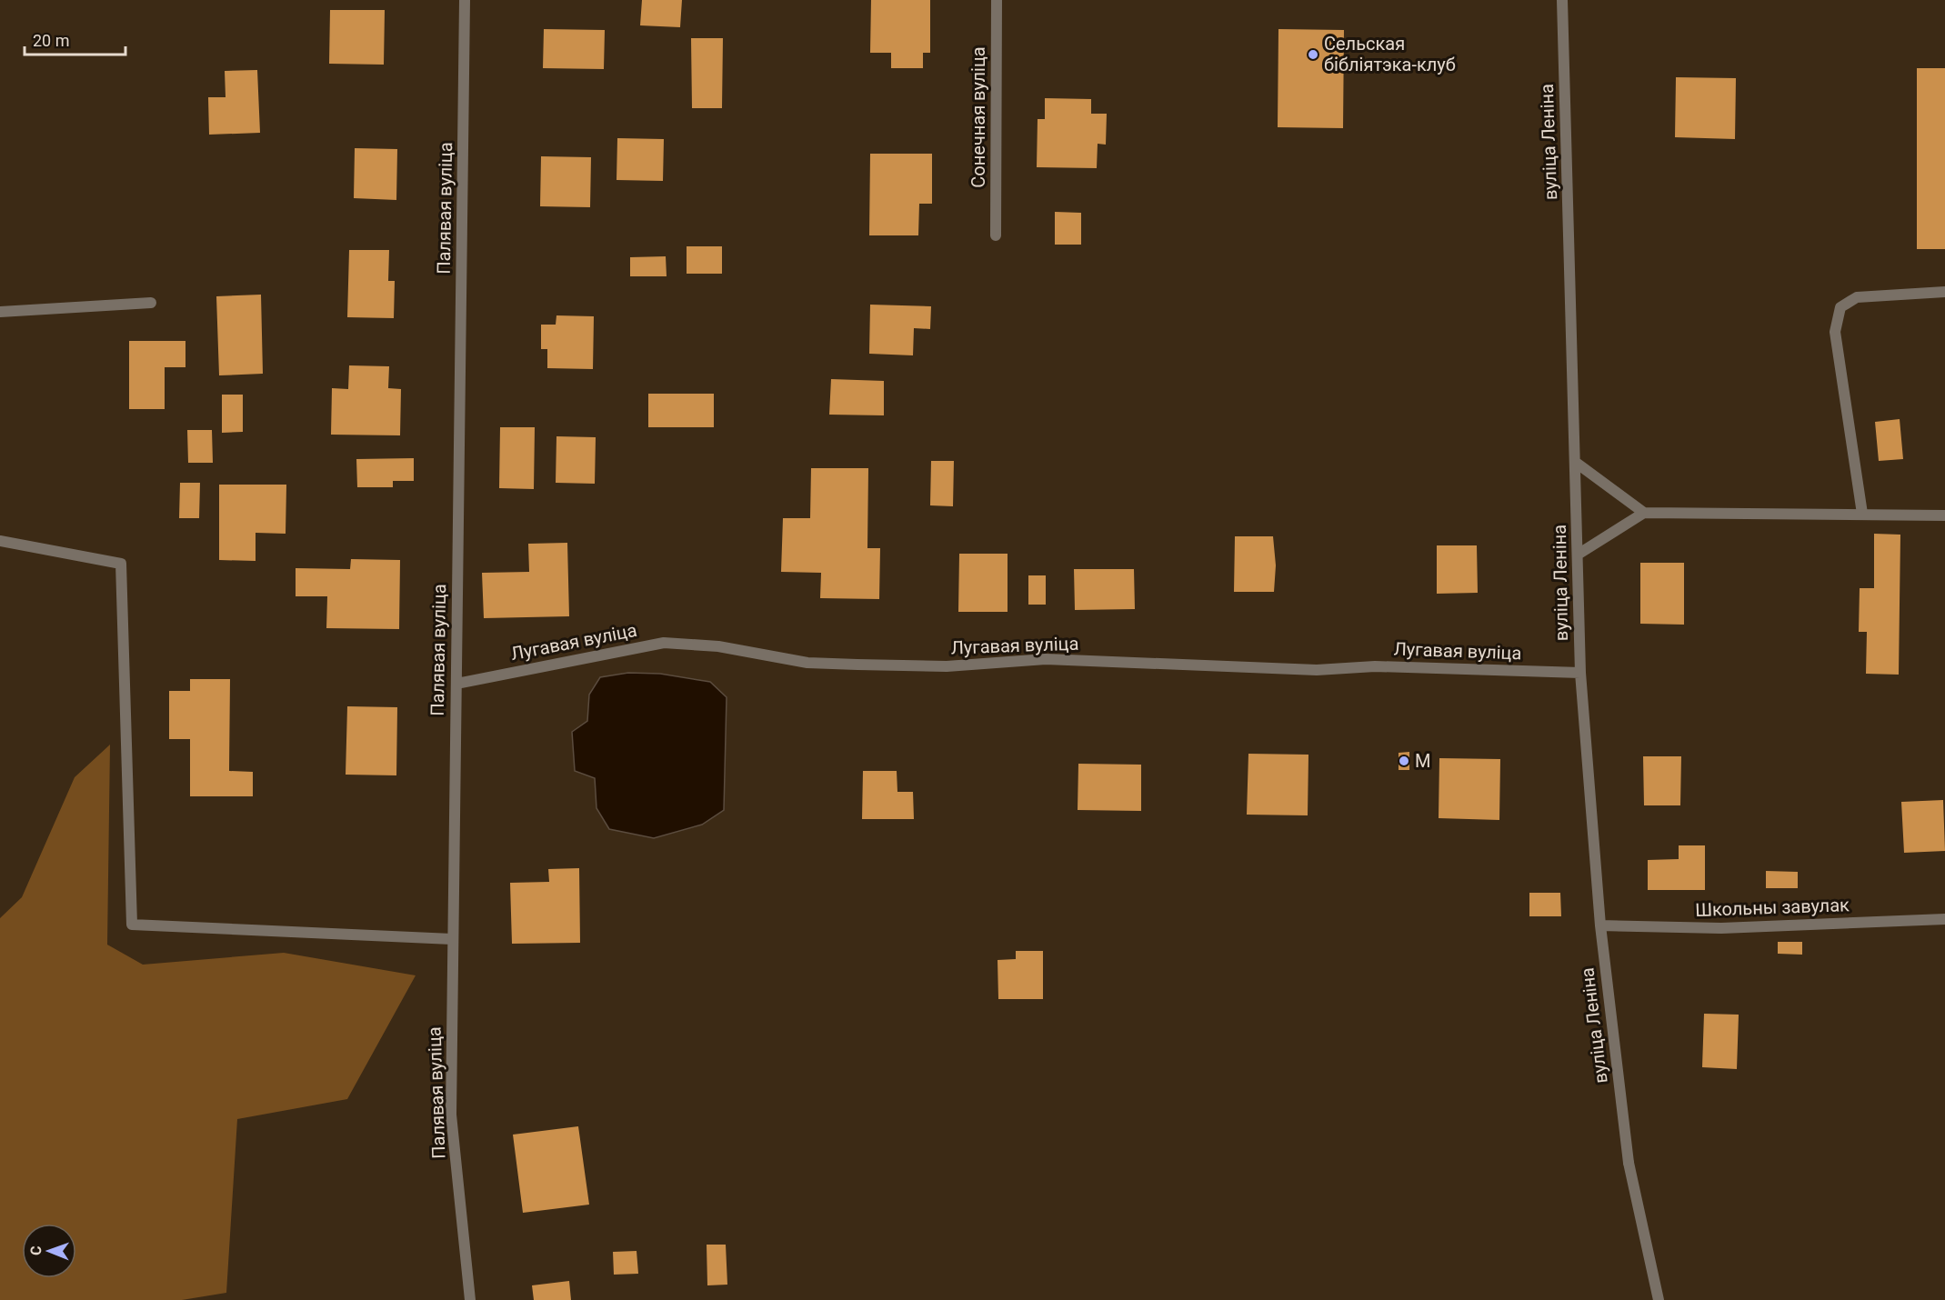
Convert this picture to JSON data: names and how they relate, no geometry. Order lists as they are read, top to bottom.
{
  "streets": {
    "street": [
      "Сонечная вуліца",
      "вуліца Леніна",
      "Палявая вуліца",
      "Лугавая вуліца",
      "Школьны завулак"
    ]
  },
  "crossings": [
    ["вуліца Леніна", "Лугавая вуліца"],
    ["вуліца Леніна", "Школьны завулак"],
    ["Палявая вуліца", "Лугавая вуліца"]
  ],
  "places": ["Сельская бібліятэка-клуб", "M"],
  "scale_bar": "20 m",
  "north": "left"
}
